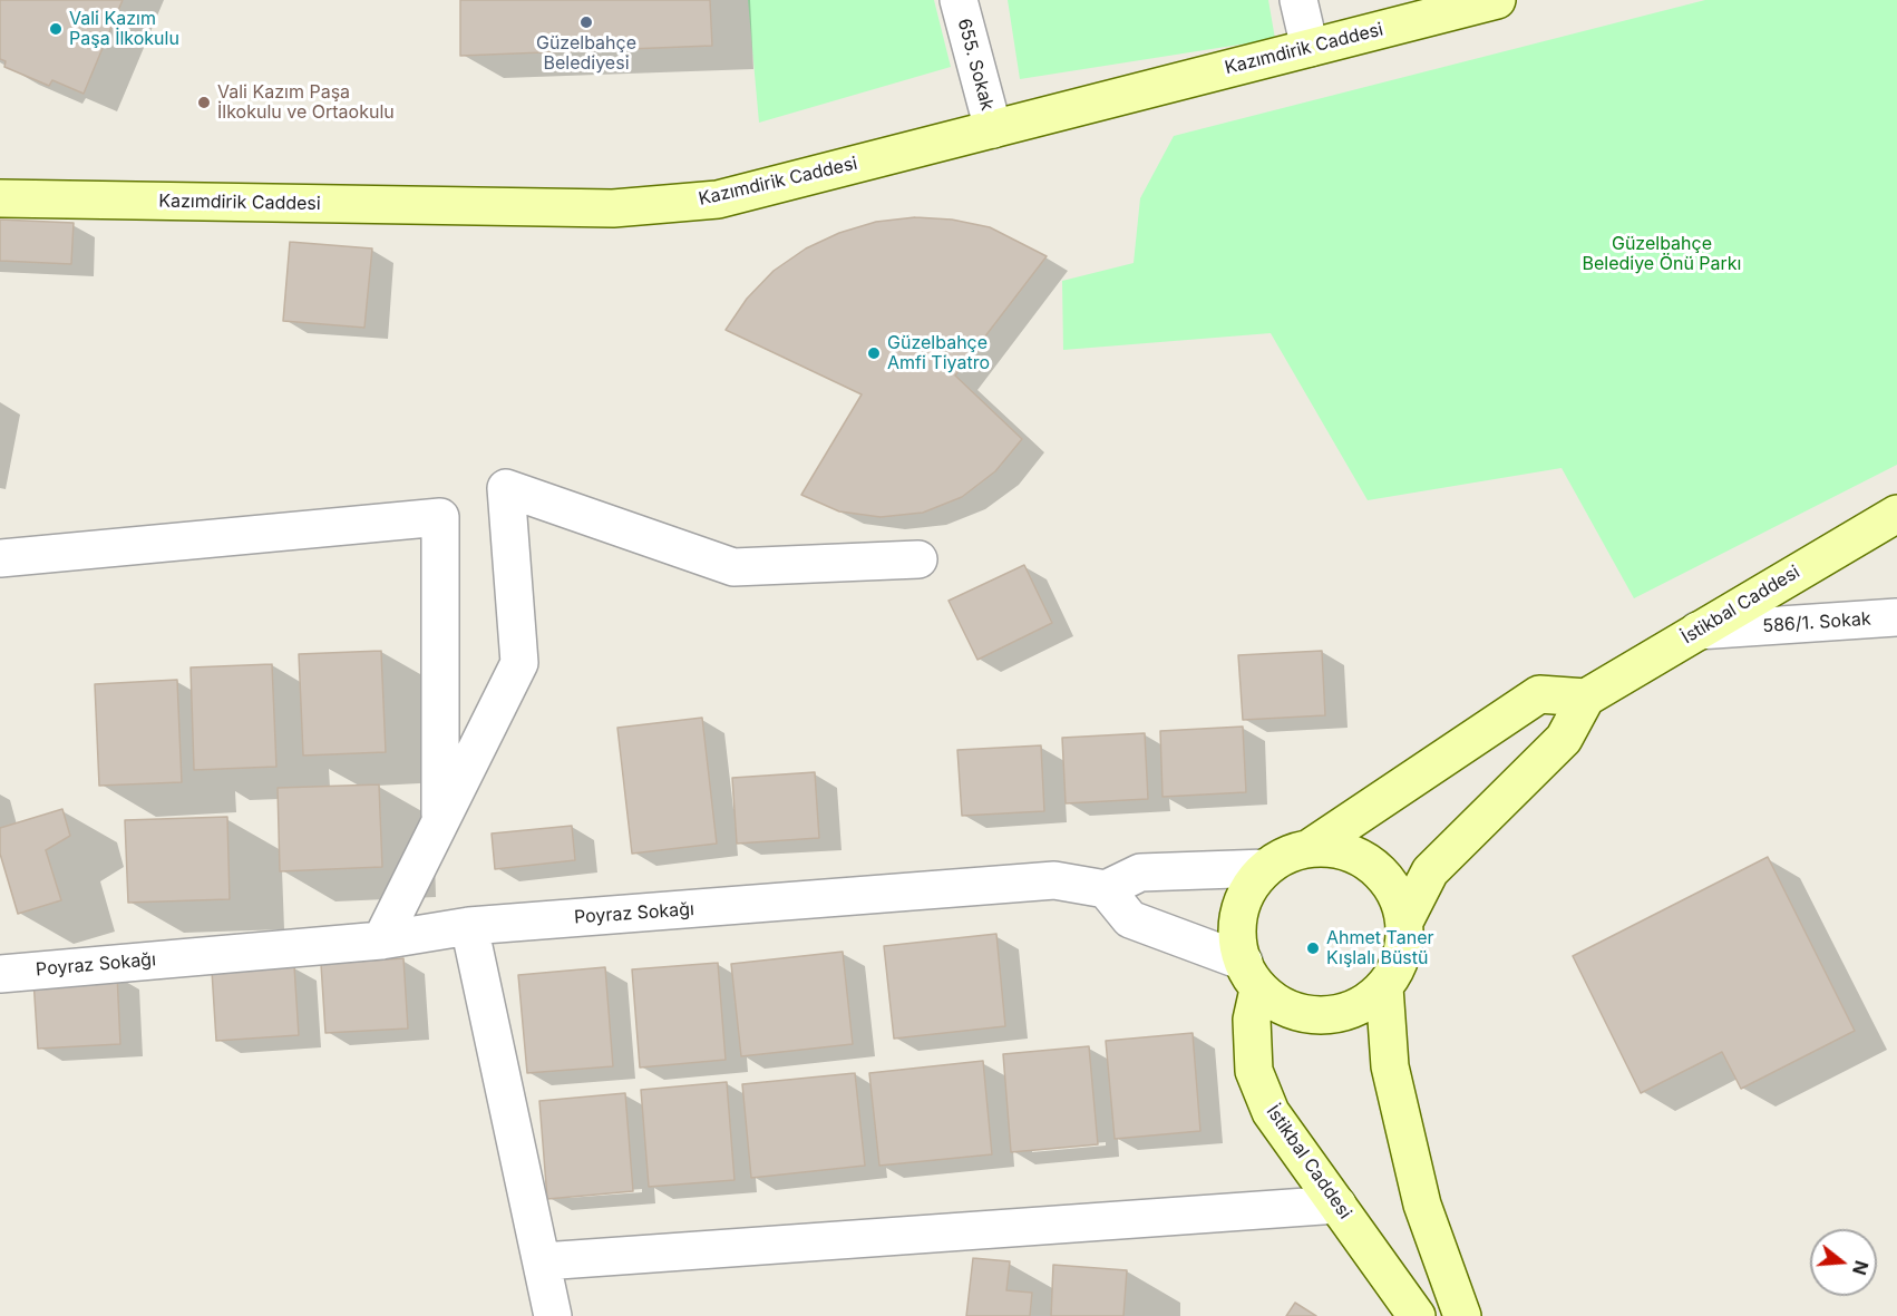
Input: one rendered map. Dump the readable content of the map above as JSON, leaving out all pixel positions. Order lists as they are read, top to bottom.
{
  "streets": {
    "main road": ["Kazımdirik Caddesi", "İstikbal Caddesi"],
    "street": ["655. Sokak", "586/1. Sokak", "Poyraz Sokağı"]
  },
  "crossings": [
    ["Kazımdirik Caddesi", "655. Sokak"],
    ["İstikbal Caddesi", "586/1. Sokak"]
  ],
  "parks": ["Güzelbahçe Belediye Önü Parkı"],
  "places": [
    "Güzelbahçe Belediyesi",
    "Vali Kazım Paşa İlkokulu",
    "Vali Kazım Paşa İlkokulu ve Ortaokulu",
    "Güzelbahçe Amfi Tiyatro",
    "Ahmet Taner Kışlalı Büstü"
  ],
  "north": "right"
}
